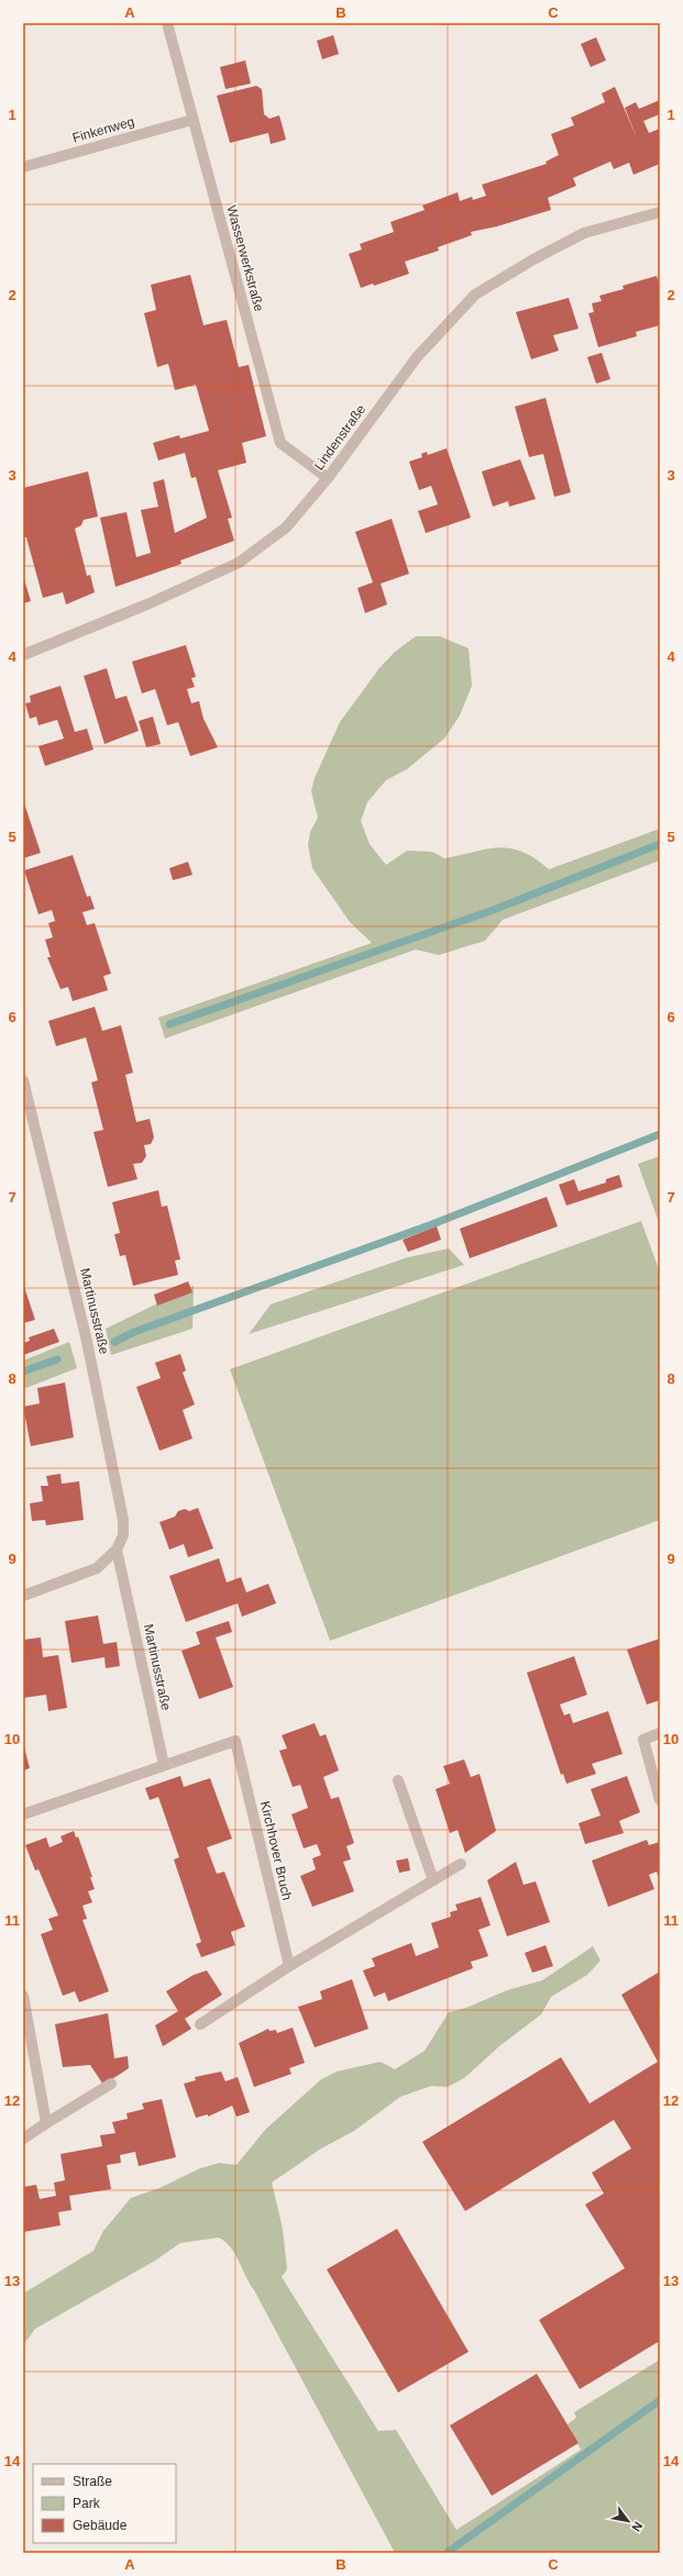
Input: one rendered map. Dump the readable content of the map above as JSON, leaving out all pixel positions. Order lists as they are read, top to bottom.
{
  "streets": {
    "street": [
      "Finkenweg",
      "Wasserwerkstraße",
      "Lindenstraße",
      "Martinusstraße",
      "Kirchhover Bruch"
    ]
  },
  "crossings": [
    ["Finkenweg", "Wasserwerkstraße"],
    ["Wasserwerkstraße", "Lindenstraße"],
    ["Martinusstraße", "Kirchhover Bruch"]
  ],
  "legend": ["Straße", "Park", "Gebäude"],
  "north": "bottom right",
  "grid": {
    "columns": ["A", "B", "C"],
    "rows": [
      "1",
      "2",
      "3",
      "4",
      "5",
      "6",
      "7",
      "8",
      "9",
      "10",
      "11",
      "12",
      "13",
      "14"
    ]
  }
}
